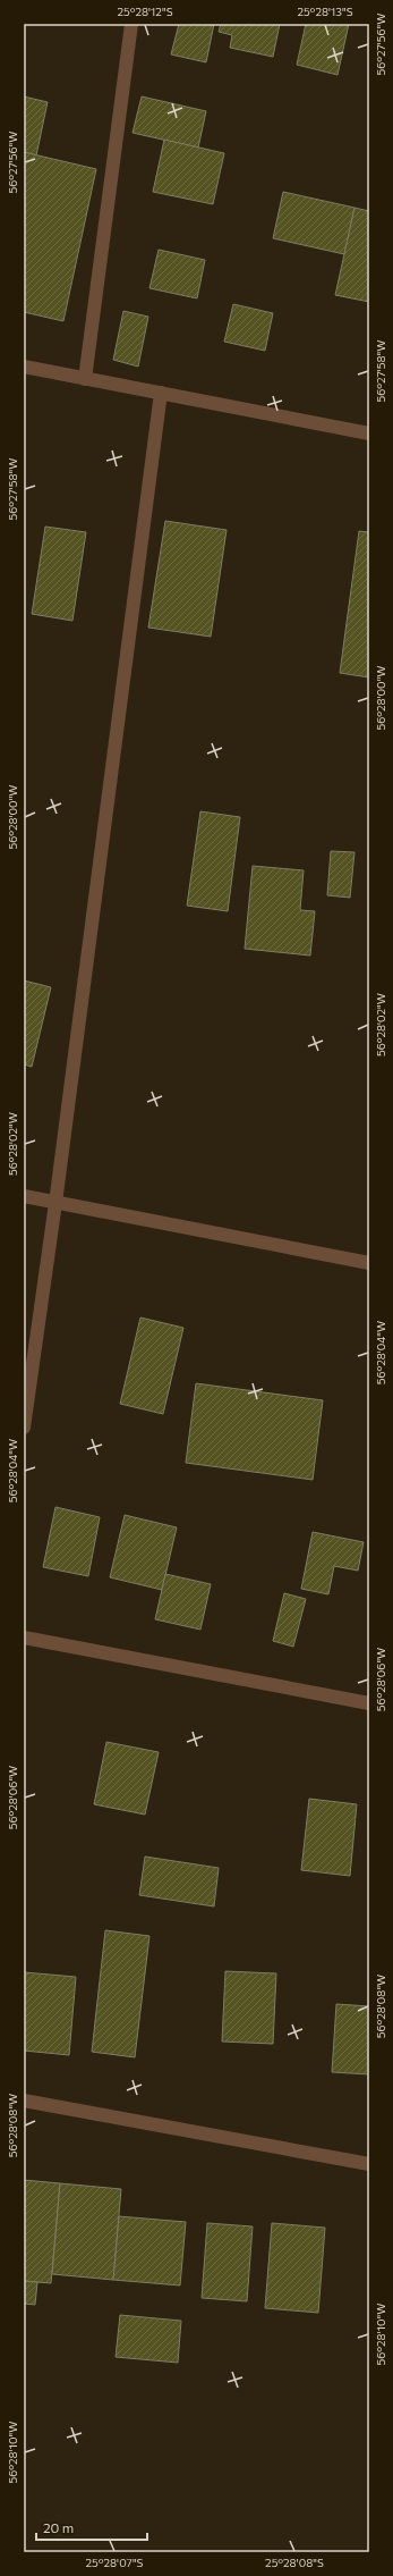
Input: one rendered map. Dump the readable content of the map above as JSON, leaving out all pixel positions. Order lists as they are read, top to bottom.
{
  "scale_bar": "20 m",
  "coordinates": [
    "25°28'12\"S",
    "25°28'13\"S",
    "56°27'56\"W",
    "56°27'58\"W",
    "56°28'00\"W",
    "56°28'02\"W",
    "56°28'04\"W",
    "56°28'06\"W",
    "56°28'08\"W",
    "56°28'10\"W",
    "25°28'07\"S",
    "25°28'08\"S"
  ]
}
